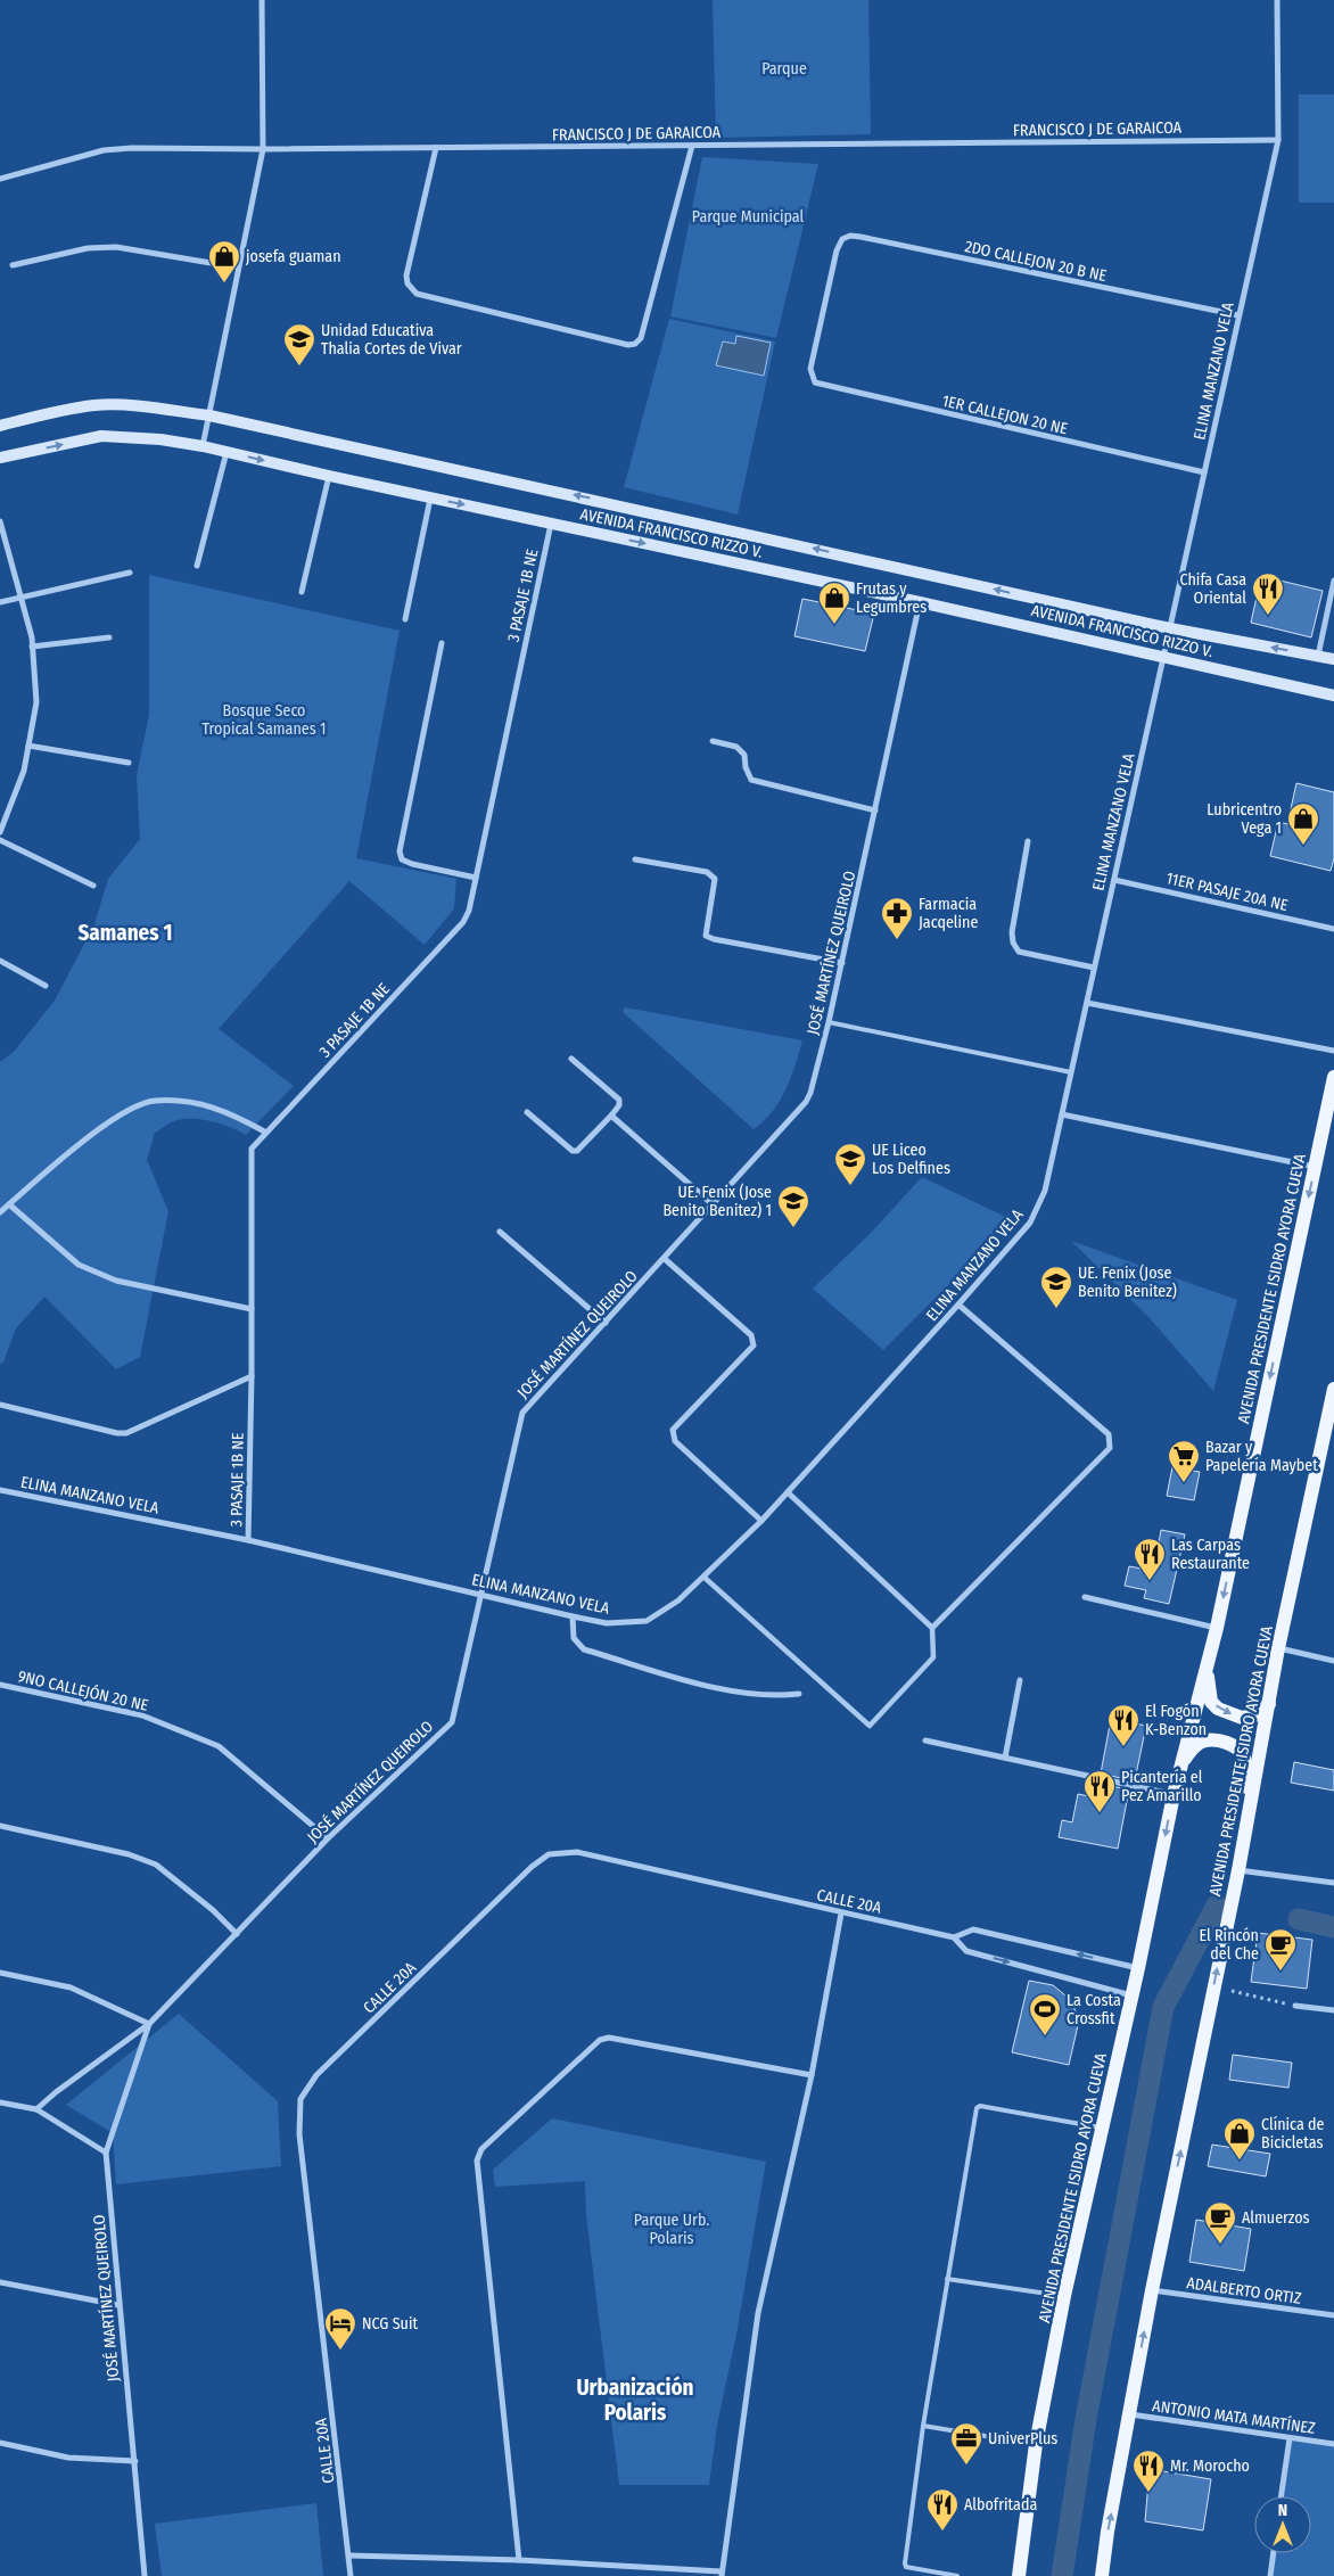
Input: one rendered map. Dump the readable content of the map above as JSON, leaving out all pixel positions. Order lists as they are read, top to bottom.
{
  "streets": {
    "main road": ["AVENIDA FRANCISCO RIZZO V.", "AVENIDA PRESIDENTE ISIDRO AYORA CUEVA"],
    "street": [
      "FRANCISCO J DE GARAICOA",
      "2DO CALLEJON 20 B NE",
      "ELINA MANZANO VELA",
      "1ER CALLEJON 20 NE",
      "3 PASAJE 1B NE",
      "11ER PASAJE 20A NE",
      "JOSÉ MARTÍNEZ QUEIROLO",
      "9NO CALLEJÓN 20 NE",
      "CALLE 20A",
      "ADALBERTO ORTIZ",
      "ANTONIO MATA MARTÍNEZ"
    ]
  },
  "crossings": [
    ["FRANCISCO J DE GARAICOA", "ELINA MANZANO VELA"],
    ["2DO CALLEJON 20 B NE", "ELINA MANZANO VELA"],
    ["2DO CALLEJON 20 B NE", "1ER CALLEJON 20 NE"],
    ["ELINA MANZANO VELA", "1ER CALLEJON 20 NE"],
    ["ELINA MANZANO VELA", "AVENIDA FRANCISCO RIZZO V."],
    ["ELINA MANZANO VELA", "3 PASAJE 1B NE"],
    ["ELINA MANZANO VELA", "11ER PASAJE 20A NE"],
    ["ELINA MANZANO VELA", "JOSÉ MARTÍNEZ QUEIROLO"],
    ["AVENIDA FRANCISCO RIZZO V.", "3 PASAJE 1B NE"],
    ["AVENIDA FRANCISCO RIZZO V.", "JOSÉ MARTÍNEZ QUEIROLO"],
    ["JOSÉ MARTÍNEZ QUEIROLO", "9NO CALLEJÓN 20 NE"],
    ["AVENIDA PRESIDENTE ISIDRO AYORA CUEVA", "CALLE 20A"],
    ["AVENIDA PRESIDENTE ISIDRO AYORA CUEVA", "ADALBERTO ORTIZ"],
    ["AVENIDA PRESIDENTE ISIDRO AYORA CUEVA", "ANTONIO MATA MARTÍNEZ"]
  ],
  "districts": ["Samanes 1", "Urbanización Polaris"],
  "parks": [
    "Parque",
    "Parque Municipal",
    "Bosque Seco Tropical Samanes 1",
    "Parque Urb. Polaris"
  ],
  "places": {
    "shop": [
      "josefa guaman",
      "Frutas y Legumbres",
      "Lubricentro Vega 1",
      "Clínica de Bicicletas"
    ],
    "school or university": [
      "Unidad Educativa Thalia Cortes de Vivar",
      "UE Liceo Los Delfines",
      "UE. Fenix (Jose Benito Benitez) 1",
      "UE. Fenix (Jose Benito Benitez)"
    ],
    "restaurant": [
      "Chifa Casa Oriental",
      "Las Carpas Restaurante",
      "El Fogón K-Benzon",
      "Picantería el Pez Amarillo",
      "Mr. Morocho",
      "Albofritada"
    ],
    "pharmacy": ["Farmacia Jacqeline"],
    "supermarket": ["Bazar y Papelería Maybet"],
    "cafe": ["El Rincón del Che", "Almuerzos"],
    "sports": ["La Costa Crossfit"],
    "hotel": ["NCG Suit"],
    "office": ["UniverPlus"]
  },
  "north": "top"
}
